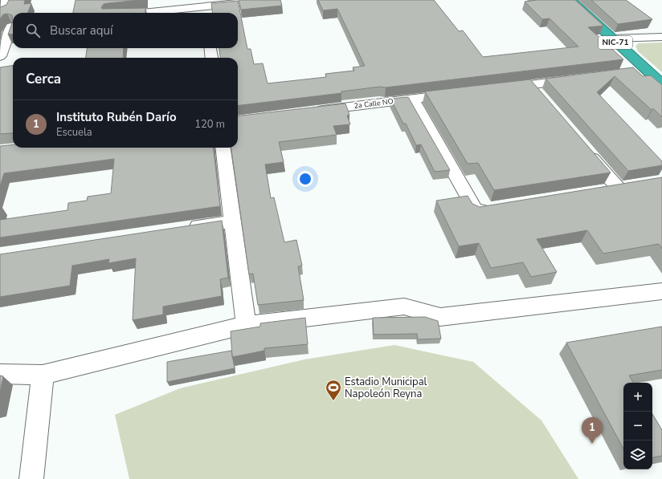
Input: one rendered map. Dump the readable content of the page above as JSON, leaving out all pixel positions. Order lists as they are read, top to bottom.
{
  "streets": {
    "highway": ["NIC-71"],
    "street": ["2a Calle NO"]
  },
  "places": {
    "sports": ["Estadio Municipal Napoleón Reyna"]
  },
  "page": {
    "search": "Buscar aquí",
    "heading": "Cerca",
    "list": [
      {
        "mark": "1",
        "name": "Instituto Rubén Darío",
        "note": "Escuela",
        "value": "120 m"
      }
    ],
    "map_buttons": ["+", "−"],
    "pins": "1"
  }
}
